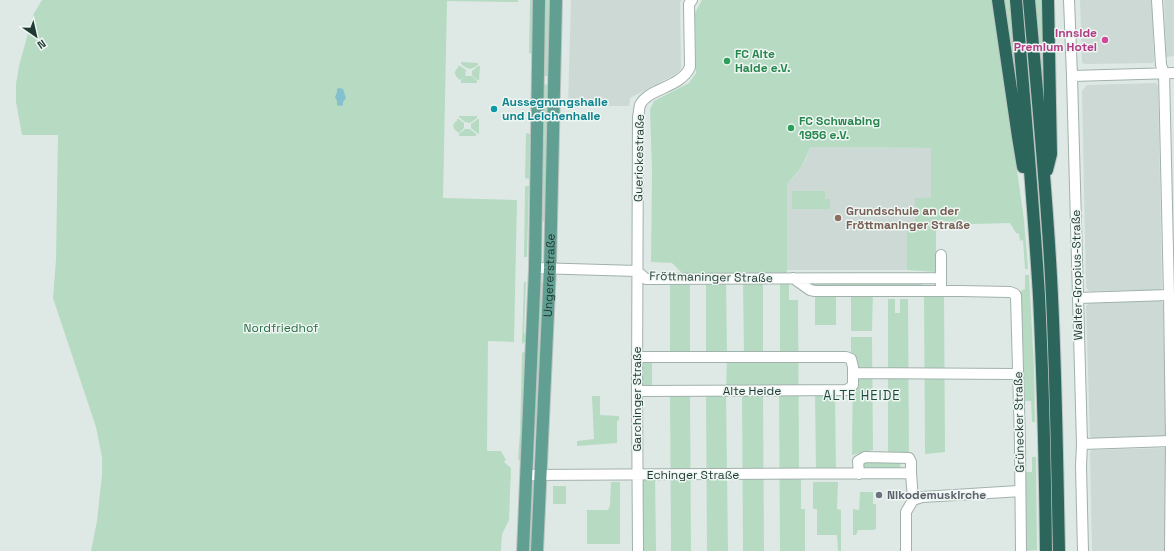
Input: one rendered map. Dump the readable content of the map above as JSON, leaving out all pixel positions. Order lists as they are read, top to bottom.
{
  "streets": {
    "main road": ["Ungererstraße"],
    "street": [
      "Guerickestraße",
      "Walter-Gropius-Straße",
      "Fröttmaninger Straße",
      "Alte Heide",
      "Garchinger Straße",
      "Grünecker Straße",
      "Echinger Straße"
    ]
  },
  "crossings": [
    ["Guerickestraße", "Fröttmaninger Straße"],
    ["Guerickestraße", "Garchinger Straße"],
    ["Ungererstraße", "Fröttmaninger Straße"],
    ["Ungererstraße", "Echinger Straße"],
    ["Fröttmaninger Straße", "Garchinger Straße"],
    ["Alte Heide", "Garchinger Straße"],
    ["Garchinger Straße", "Echinger Straße"]
  ],
  "districts": ["ALTE HEIDE"],
  "parks": ["Nordfriedhof"],
  "places": [
    "Innside Premium Hotel",
    "FC Alte Haide e.V.",
    "Aussegnungshalle und Leichenhalle",
    "FC Schwabing 1956 e.V.",
    "Grundschule an der Fröttmaninger Straße",
    "Nikodemuskirche"
  ],
  "north": "bottom right"
}
